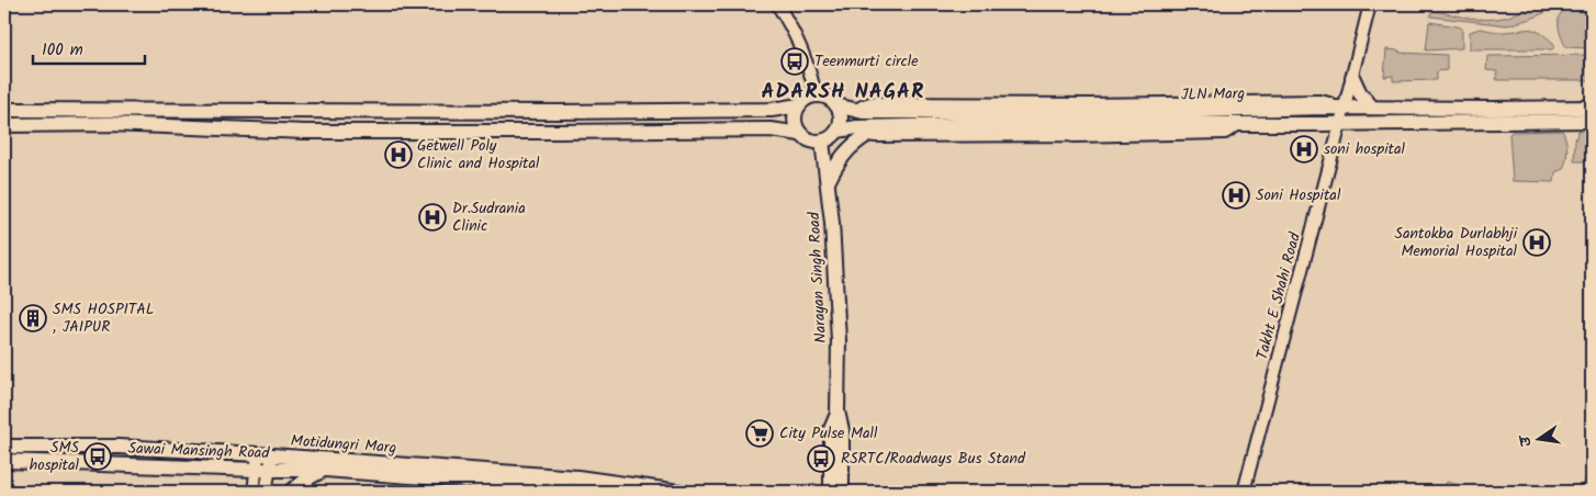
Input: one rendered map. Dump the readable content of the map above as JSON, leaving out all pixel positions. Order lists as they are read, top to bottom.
{
  "streets": {
    "main road": [
      "JLN Marg",
      "Narayan Singh Road",
      "Motidungri Marg",
      "Sawai Mansingh Road"
    ],
    "street": ["Takht E Shahi Road"]
  },
  "crossings": [
    ["JLN Marg", "Narayan Singh Road"],
    ["JLN Marg", "Takht E Shahi Road"]
  ],
  "districts": ["ADARSH NAGAR"],
  "places": {
    "bus stop": ["Teenmurti circle", "SMS hospital", "RSRTC/Roadways Bus Stand"],
    "hospital": [
      "soni hospital",
      "Getwell Poly Clinic and Hospital",
      "Soni Hospital",
      "Dr.Sudrania Clinic",
      "Santokba Durlabhji Memorial Hospital"
    ],
    "building": ["SMS HOSPITAL , JAIPUR"],
    "supermarket": ["City Pulse Mall"]
  },
  "scale_bar": "100 m",
  "north": "left"
}
